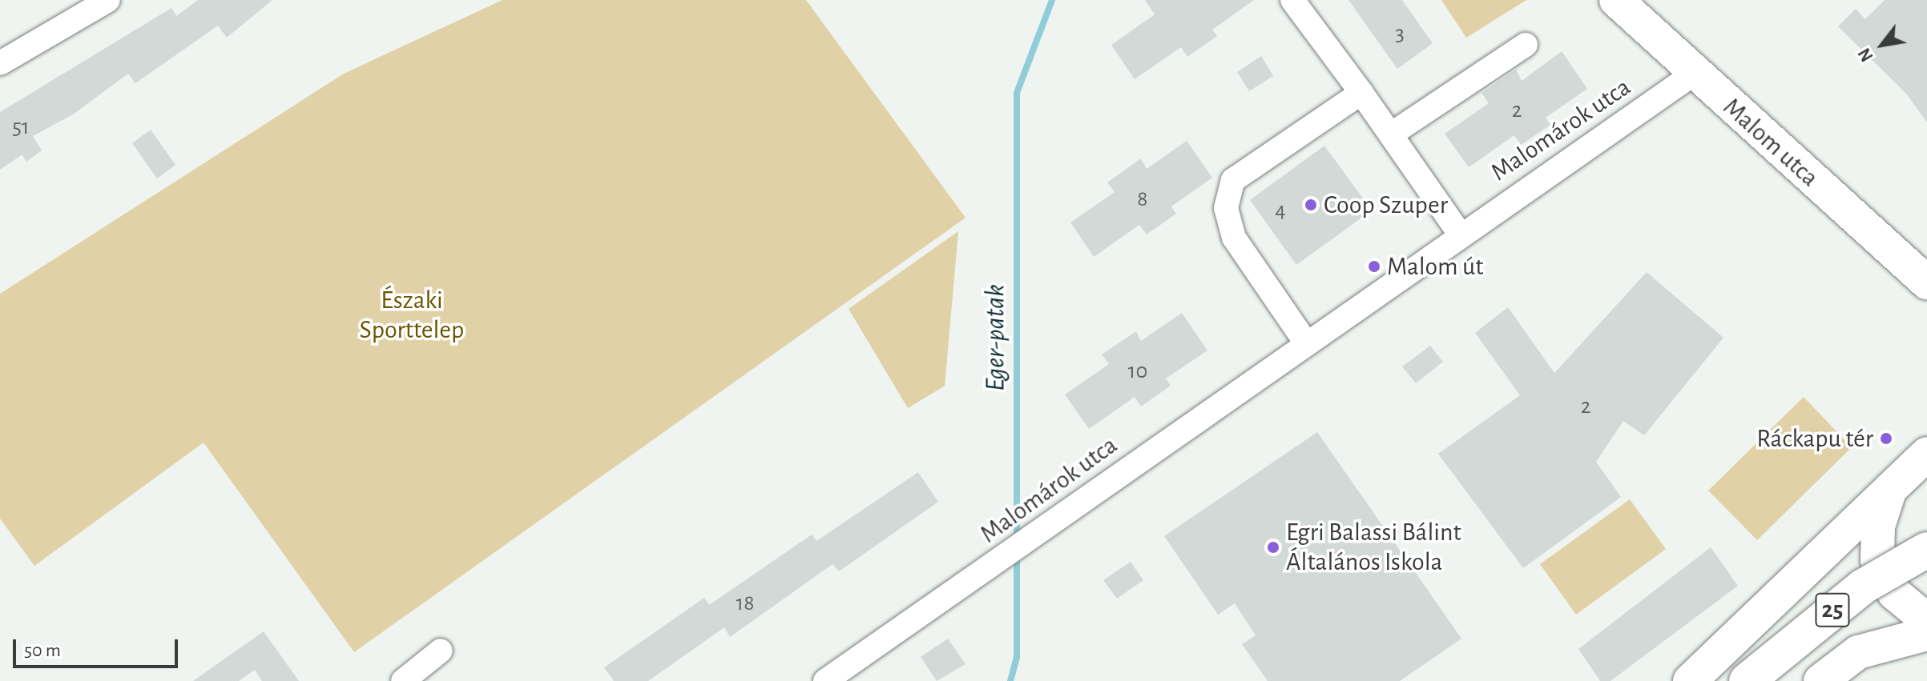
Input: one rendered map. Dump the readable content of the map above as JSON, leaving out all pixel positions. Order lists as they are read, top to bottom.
{
  "streets": {
    "main road": ["Malom utca", "25"],
    "street": ["Malomárok utca"]
  },
  "crossings": [
    ["Malomárok utca", "Malom utca"]
  ],
  "water": ["Eger-patak"],
  "parks": ["Északi Sporttelep"],
  "places": [
    "Coop Szuper",
    "Malom út",
    "Ráckapu tér",
    "Egri Balassi Bálint Általános Iskola"
  ],
  "house_numbers": [
    "3",
    "2",
    "51",
    "8",
    "4",
    "10",
    "2",
    "18"
  ],
  "scale_bar": "50 m",
  "north": "bottom left"
}
